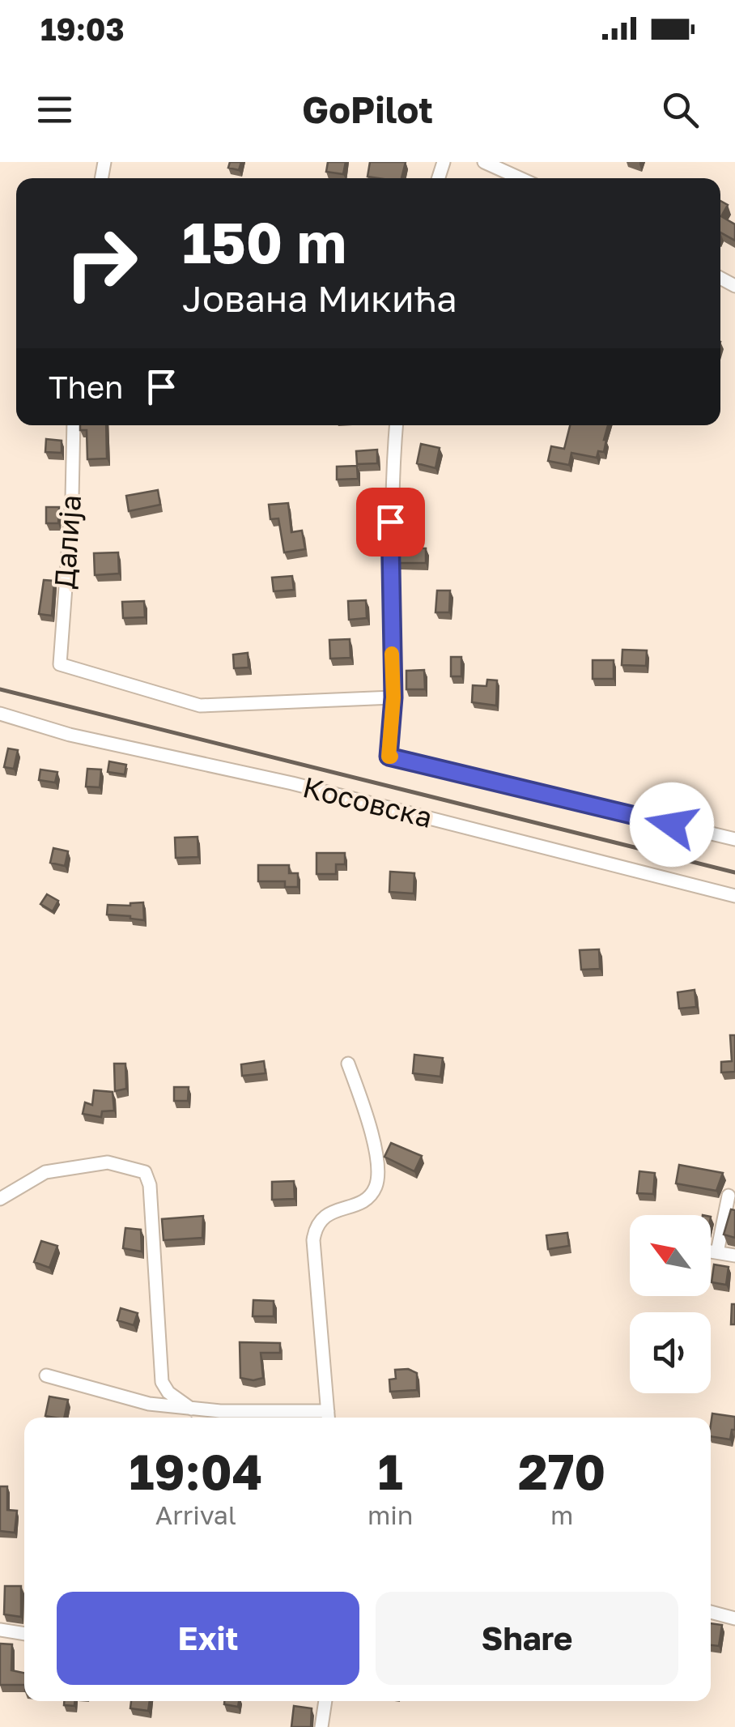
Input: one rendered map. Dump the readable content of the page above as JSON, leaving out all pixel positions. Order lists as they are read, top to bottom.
{
  "streets": {
    "street": ["Далија", "Косовска"]
  },
  "north": "top left",
  "page": {
    "status": "19:03",
    "header": "GoPilot",
    "turn": ["150 m", "Јована Микића"],
    "then": "Then",
    "eta": [
      "19:04",
      "Arrival",
      "1",
      "min",
      "270",
      "m"
    ],
    "buttons": ["Exit", "Share"]
  }
}
